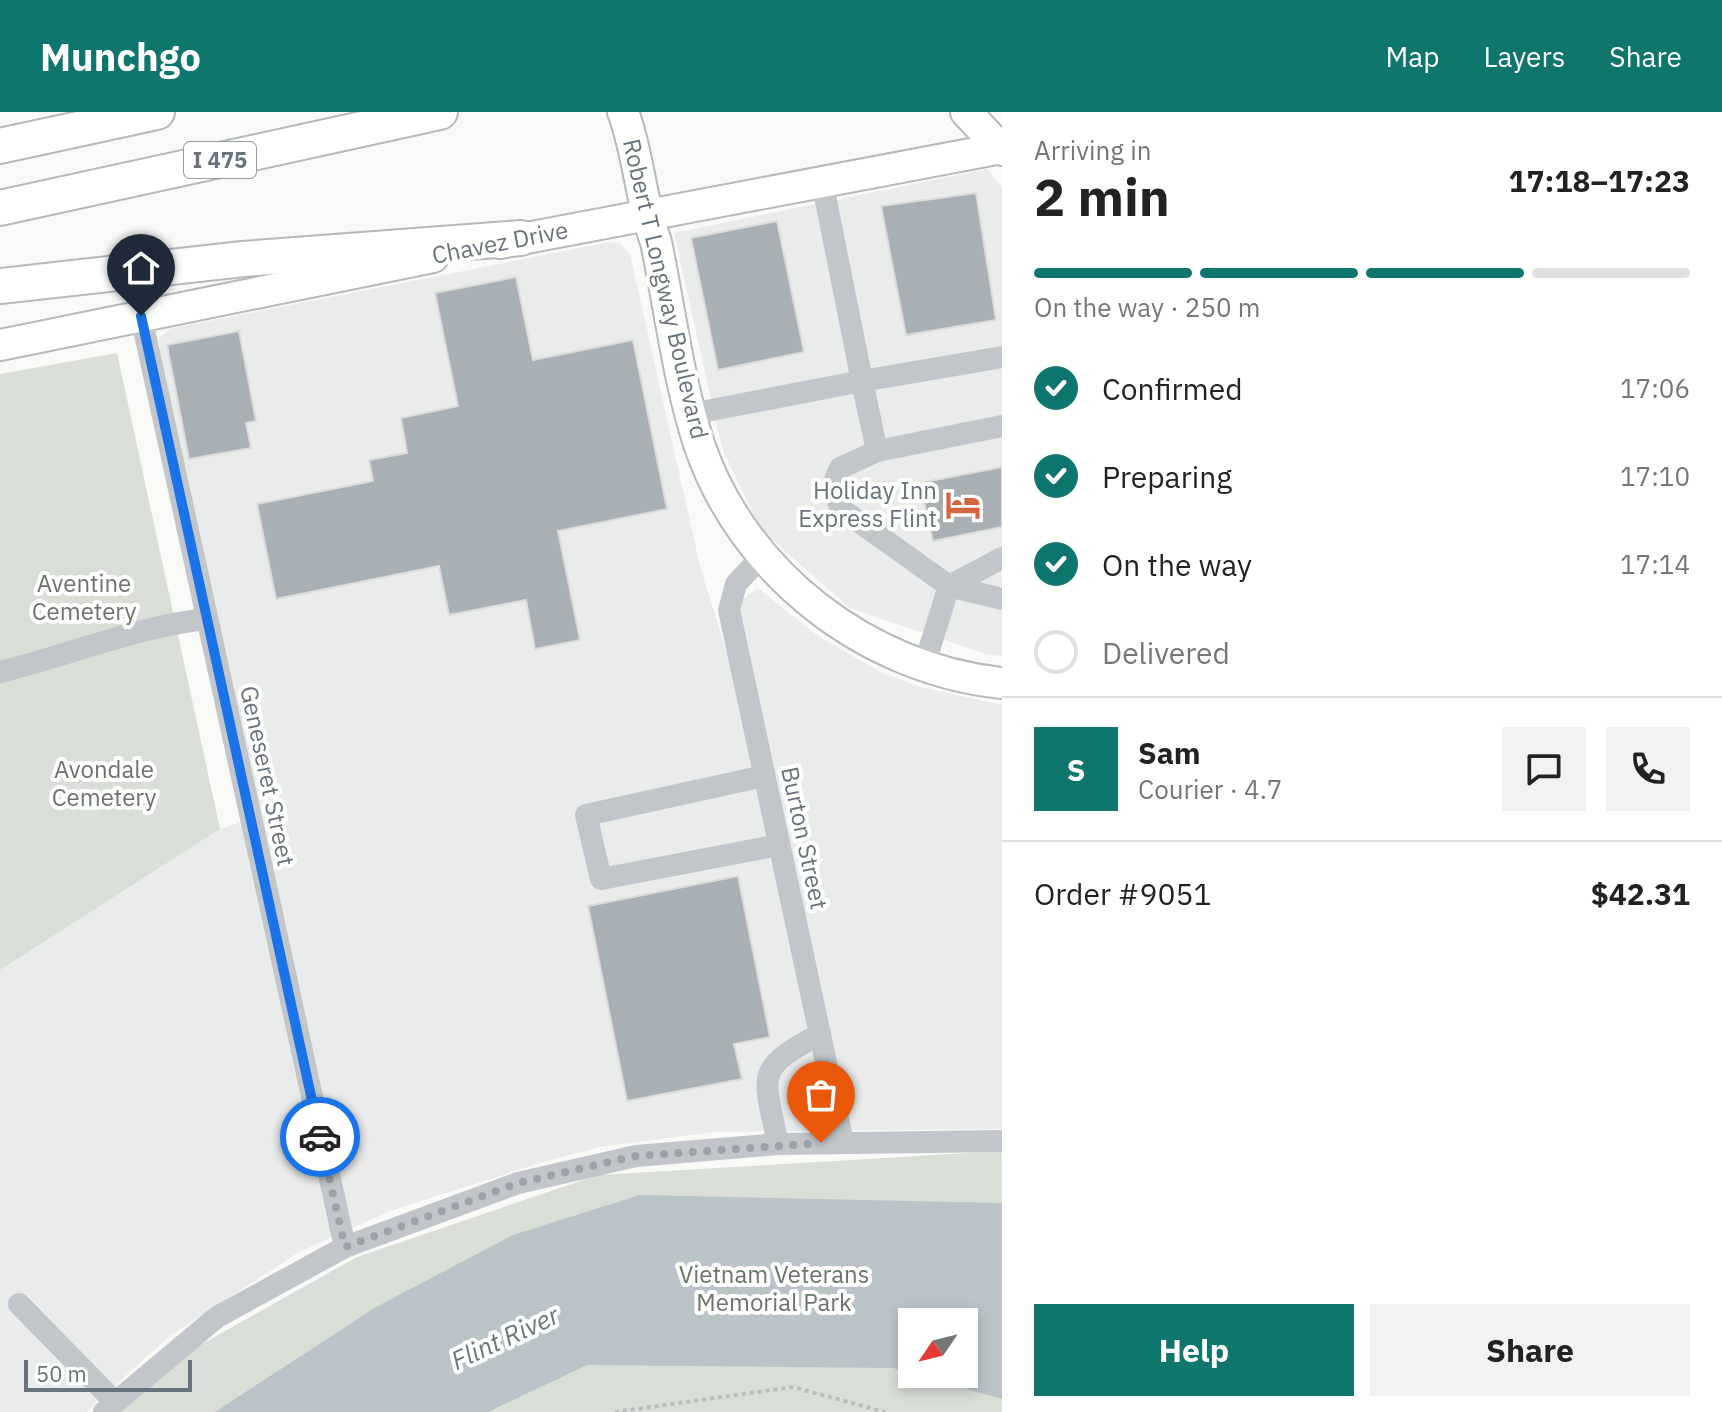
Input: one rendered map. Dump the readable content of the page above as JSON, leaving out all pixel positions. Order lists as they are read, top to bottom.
{
  "streets": {
    "highway": ["I 475"],
    "main road": ["Chavez Drive", "Robert T Longway Boulevard"],
    "street": ["Geneseret Street", "Burton Street"]
  },
  "crossings": [
    ["Chavez Drive", "Robert T Longway Boulevard"],
    ["Chavez Drive", "Geneseret Street"],
    ["Robert T Longway Boulevard", "Burton Street"]
  ],
  "water": ["Flint River"],
  "parks": ["Aventine Cemetery", "Avondale Cemetery", "Vietnam Veterans Memorial Park"],
  "places": {
    "hotel": ["Holiday Inn Express Flint"]
  },
  "scale_bar": "50 m",
  "north": "bottom left",
  "page": {
    "header": "Munchgo",
    "nav": ["Map", "Layers", "Share"],
    "heading": ["2 min", "Arriving in", "17:18–17:23"],
    "panel": [
      "Sam",
      "Courier · 4.7",
      "Order #9051",
      "$42.31"
    ],
    "bar": "On the way · 250 m",
    "list": [
      ["Confirmed", "17:06"],
      ["Preparing", "17:10"],
      ["On the way", "17:14"],
      "Delivered"
    ],
    "round": "S",
    "buttons": ["Help", "Share"],
    "scale": "50 m"
  }
}
